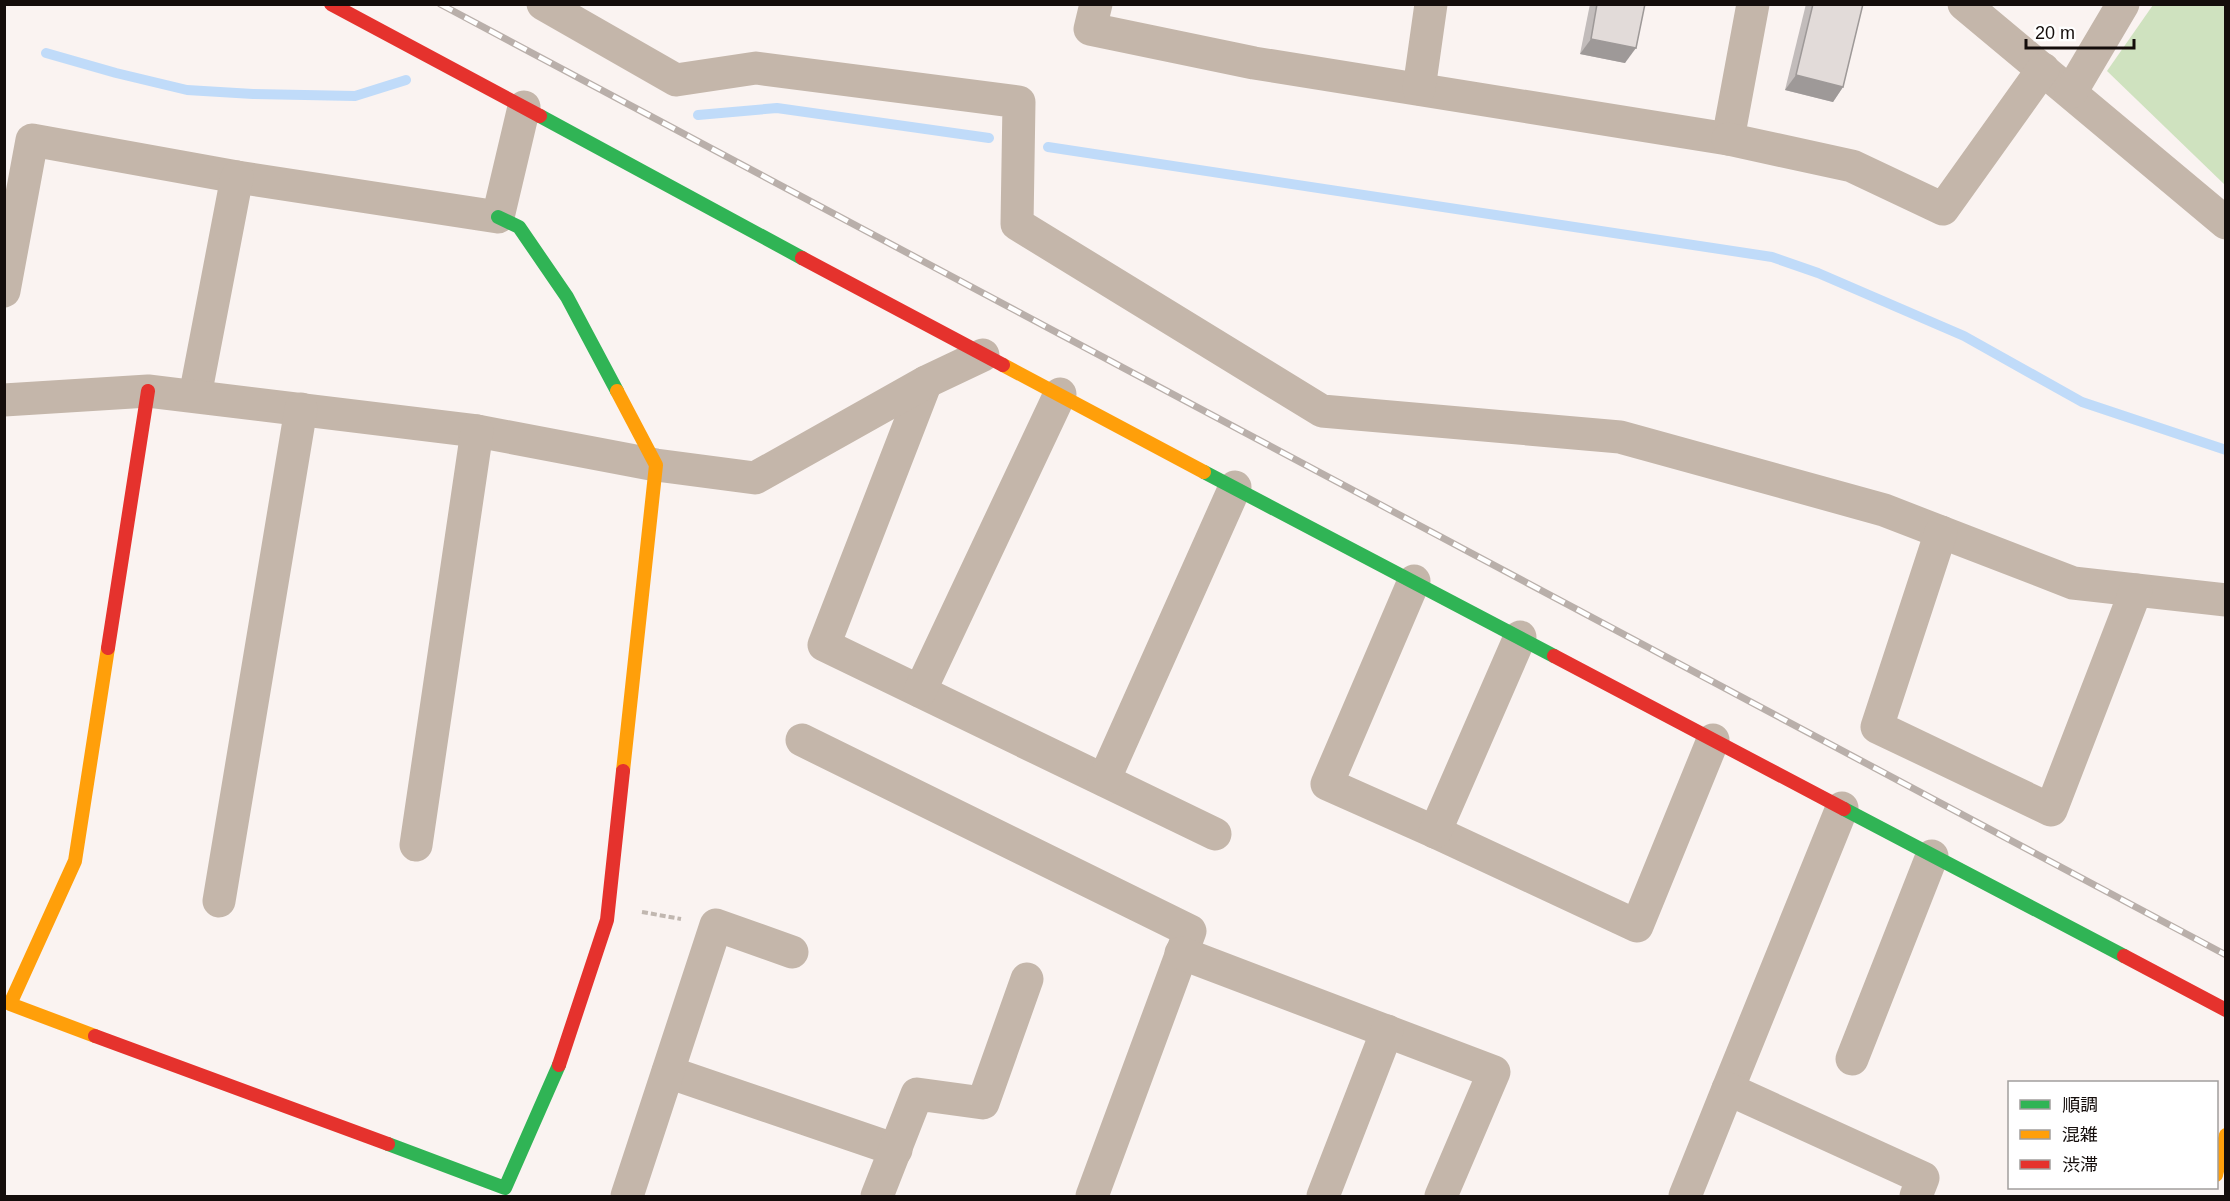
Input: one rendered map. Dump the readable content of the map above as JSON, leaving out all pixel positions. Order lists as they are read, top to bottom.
{
  "legend": ["順調", "混雑", "渋滞"],
  "scale_bar": "20 m"
}
